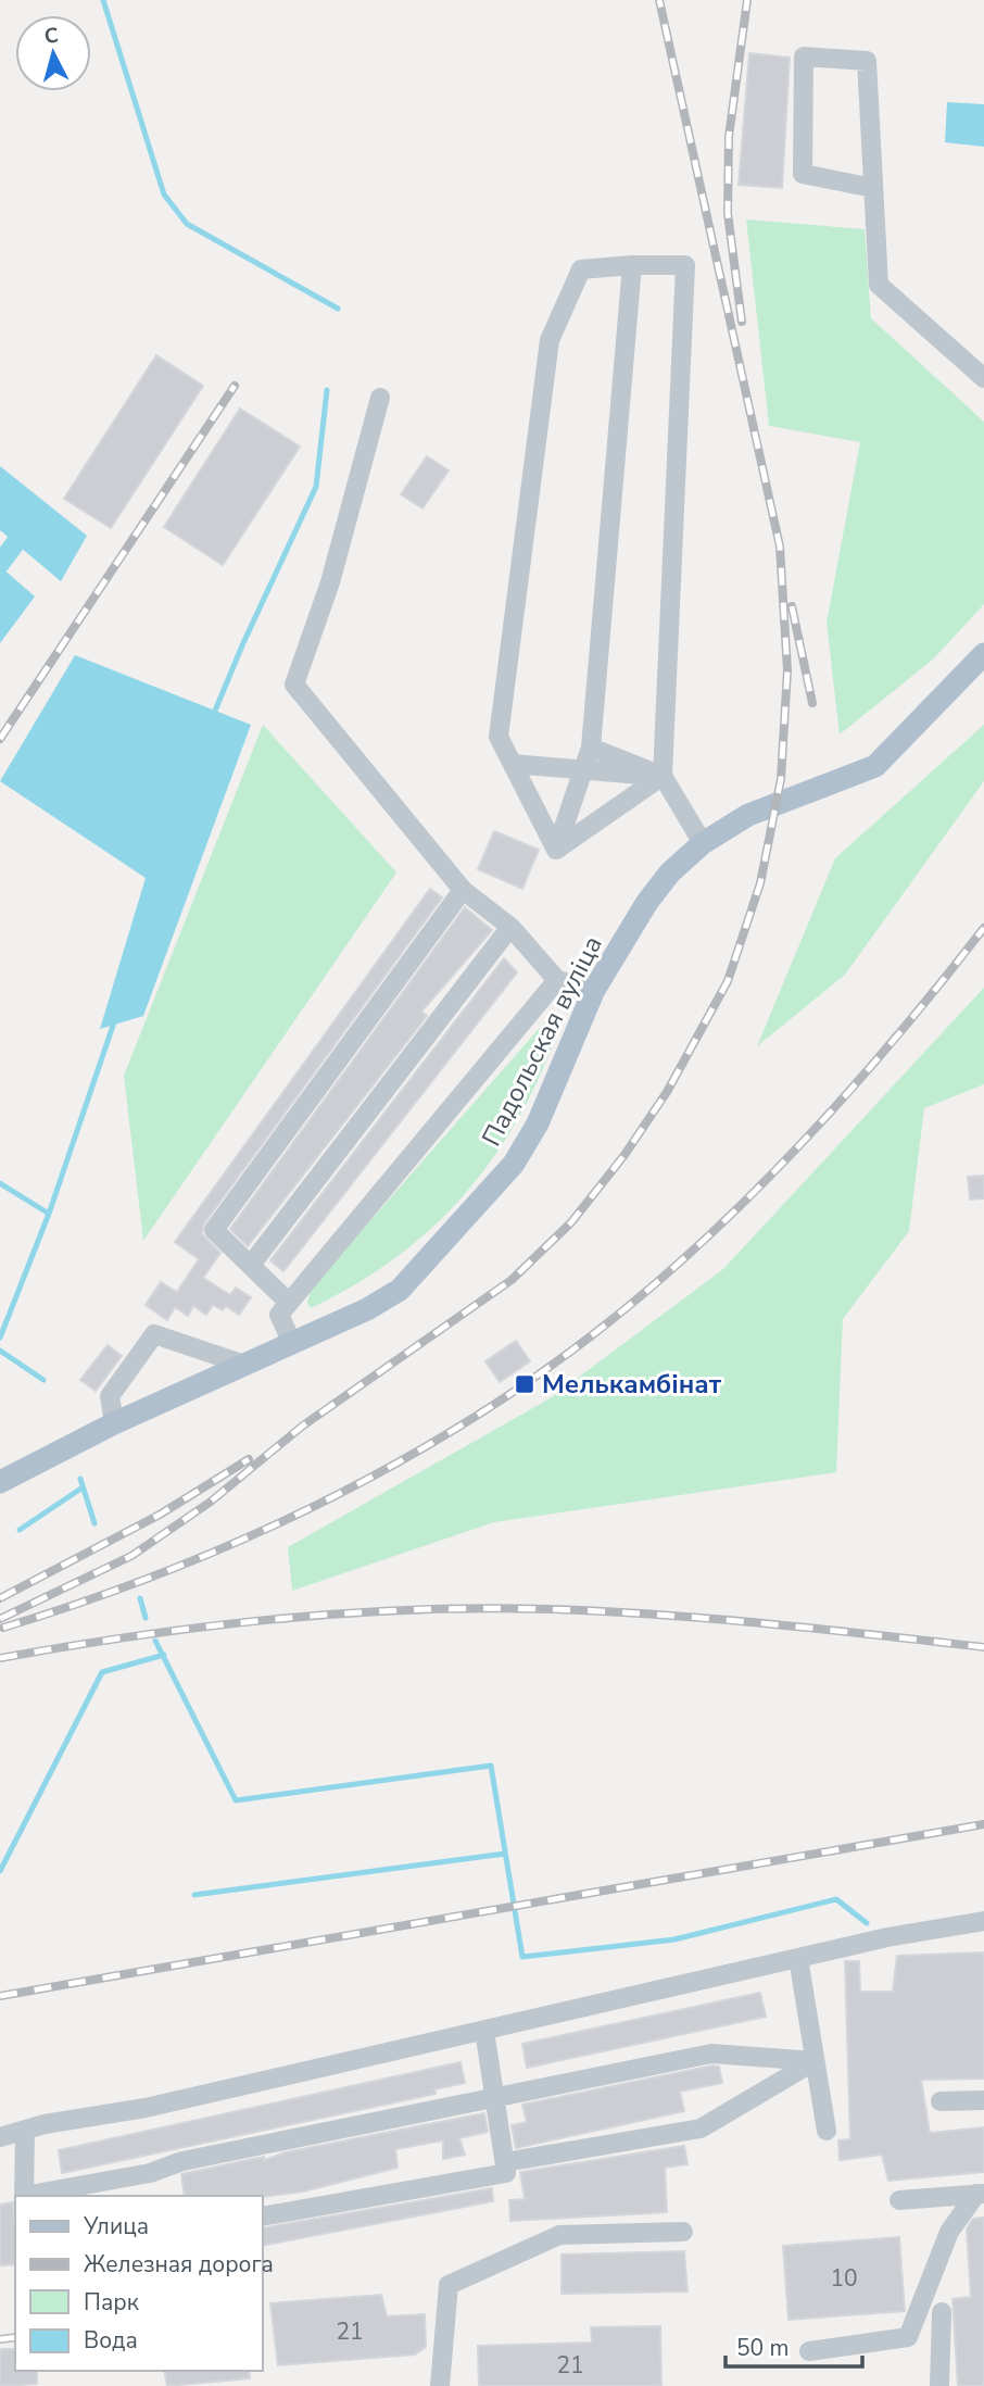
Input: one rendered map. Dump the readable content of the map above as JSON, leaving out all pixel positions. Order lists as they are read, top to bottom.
{
  "streets": {
    "main road": ["Падольская вуліца"]
  },
  "places": {
    "transit": ["Мелькамбінат"]
  },
  "house_numbers": ["10", "21", "21"],
  "legend": [
    "Улица",
    "Железная дорога",
    "Парк",
    "Вода"
  ],
  "scale_bar": "50 m",
  "north": "top"
}
